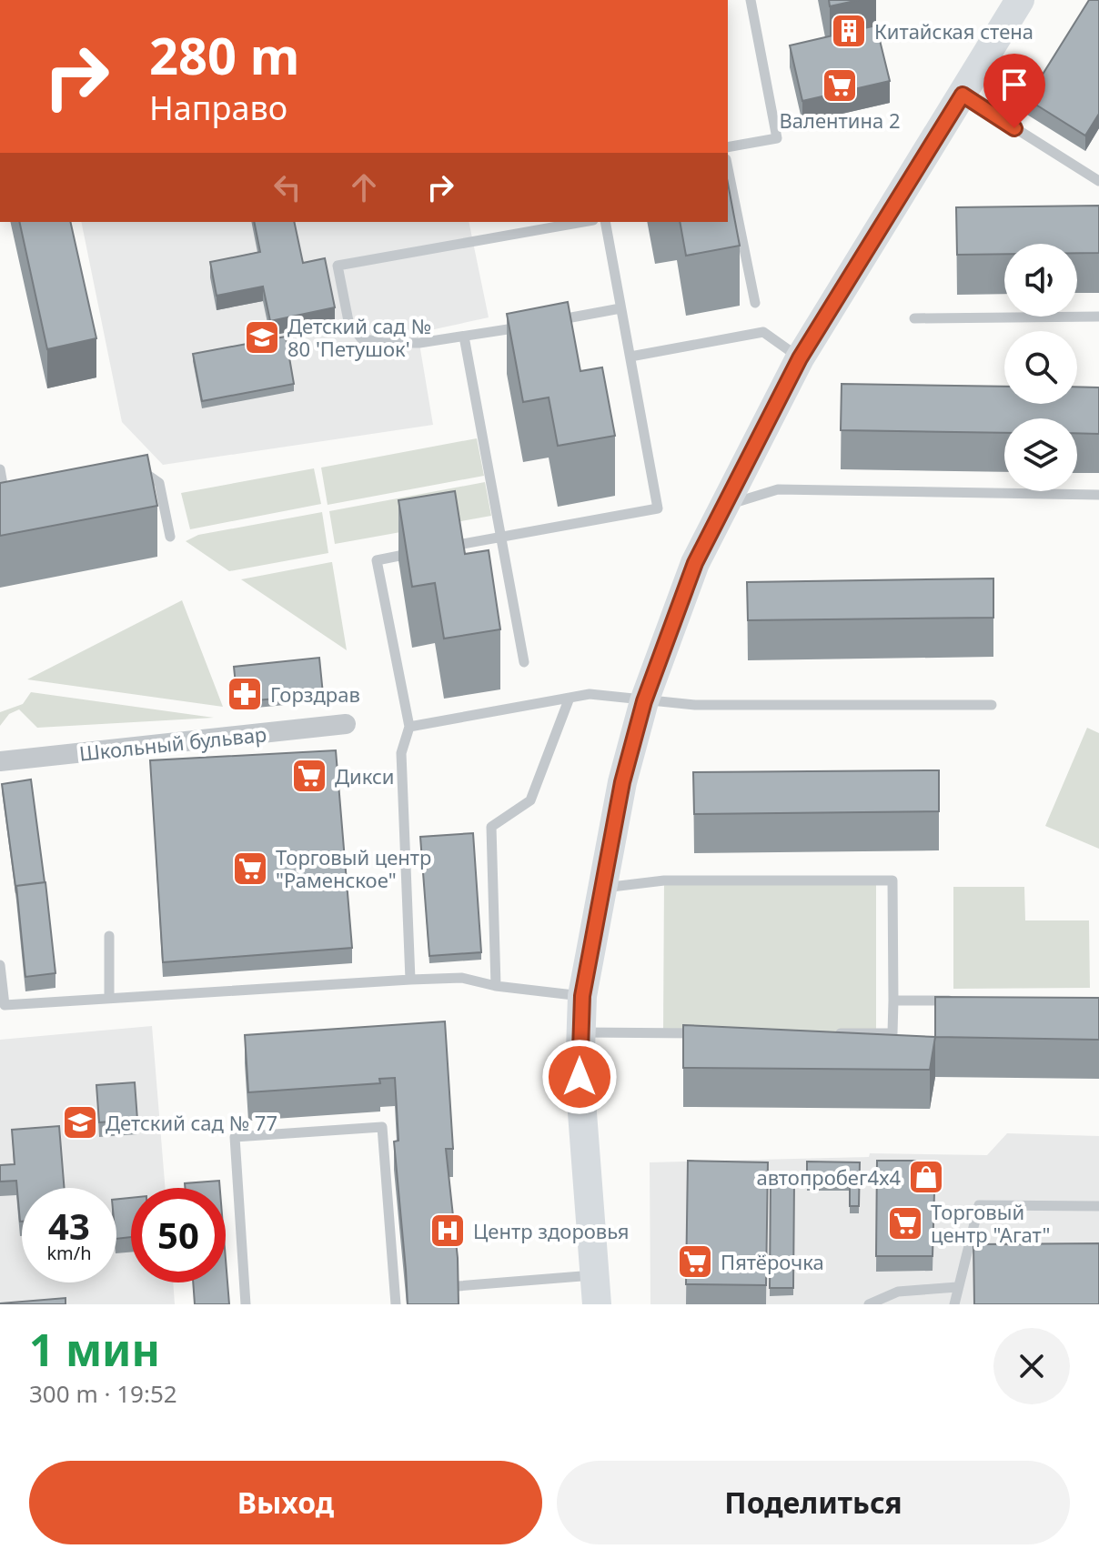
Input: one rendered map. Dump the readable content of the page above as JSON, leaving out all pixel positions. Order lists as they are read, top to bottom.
{
  "streets": {
    "street": ["Школьный бульвар"]
  },
  "places": {
    "building": ["Китайская стена"],
    "supermarket": [
      "Валентина 2",
      "Дикси",
      "Торговый центр \"Раменское\"",
      "Торговый центр \"Агат\"",
      "Пятёрочка"
    ],
    "school or university": ["Детский сад № 80 'Петушок'", "Детский сад № 77"],
    "pharmacy": ["Горздрав"],
    "shop": ["автопробег4х4"],
    "hospital": ["Центр здоровья"]
  },
  "page": {
    "turn": ["280 m", "Направо"],
    "speed": "43 km/h",
    "limit": "50",
    "heading": ["1 мин", "300 m · 19:52"],
    "buttons": ["Выход", "Поделиться"]
  }
}
